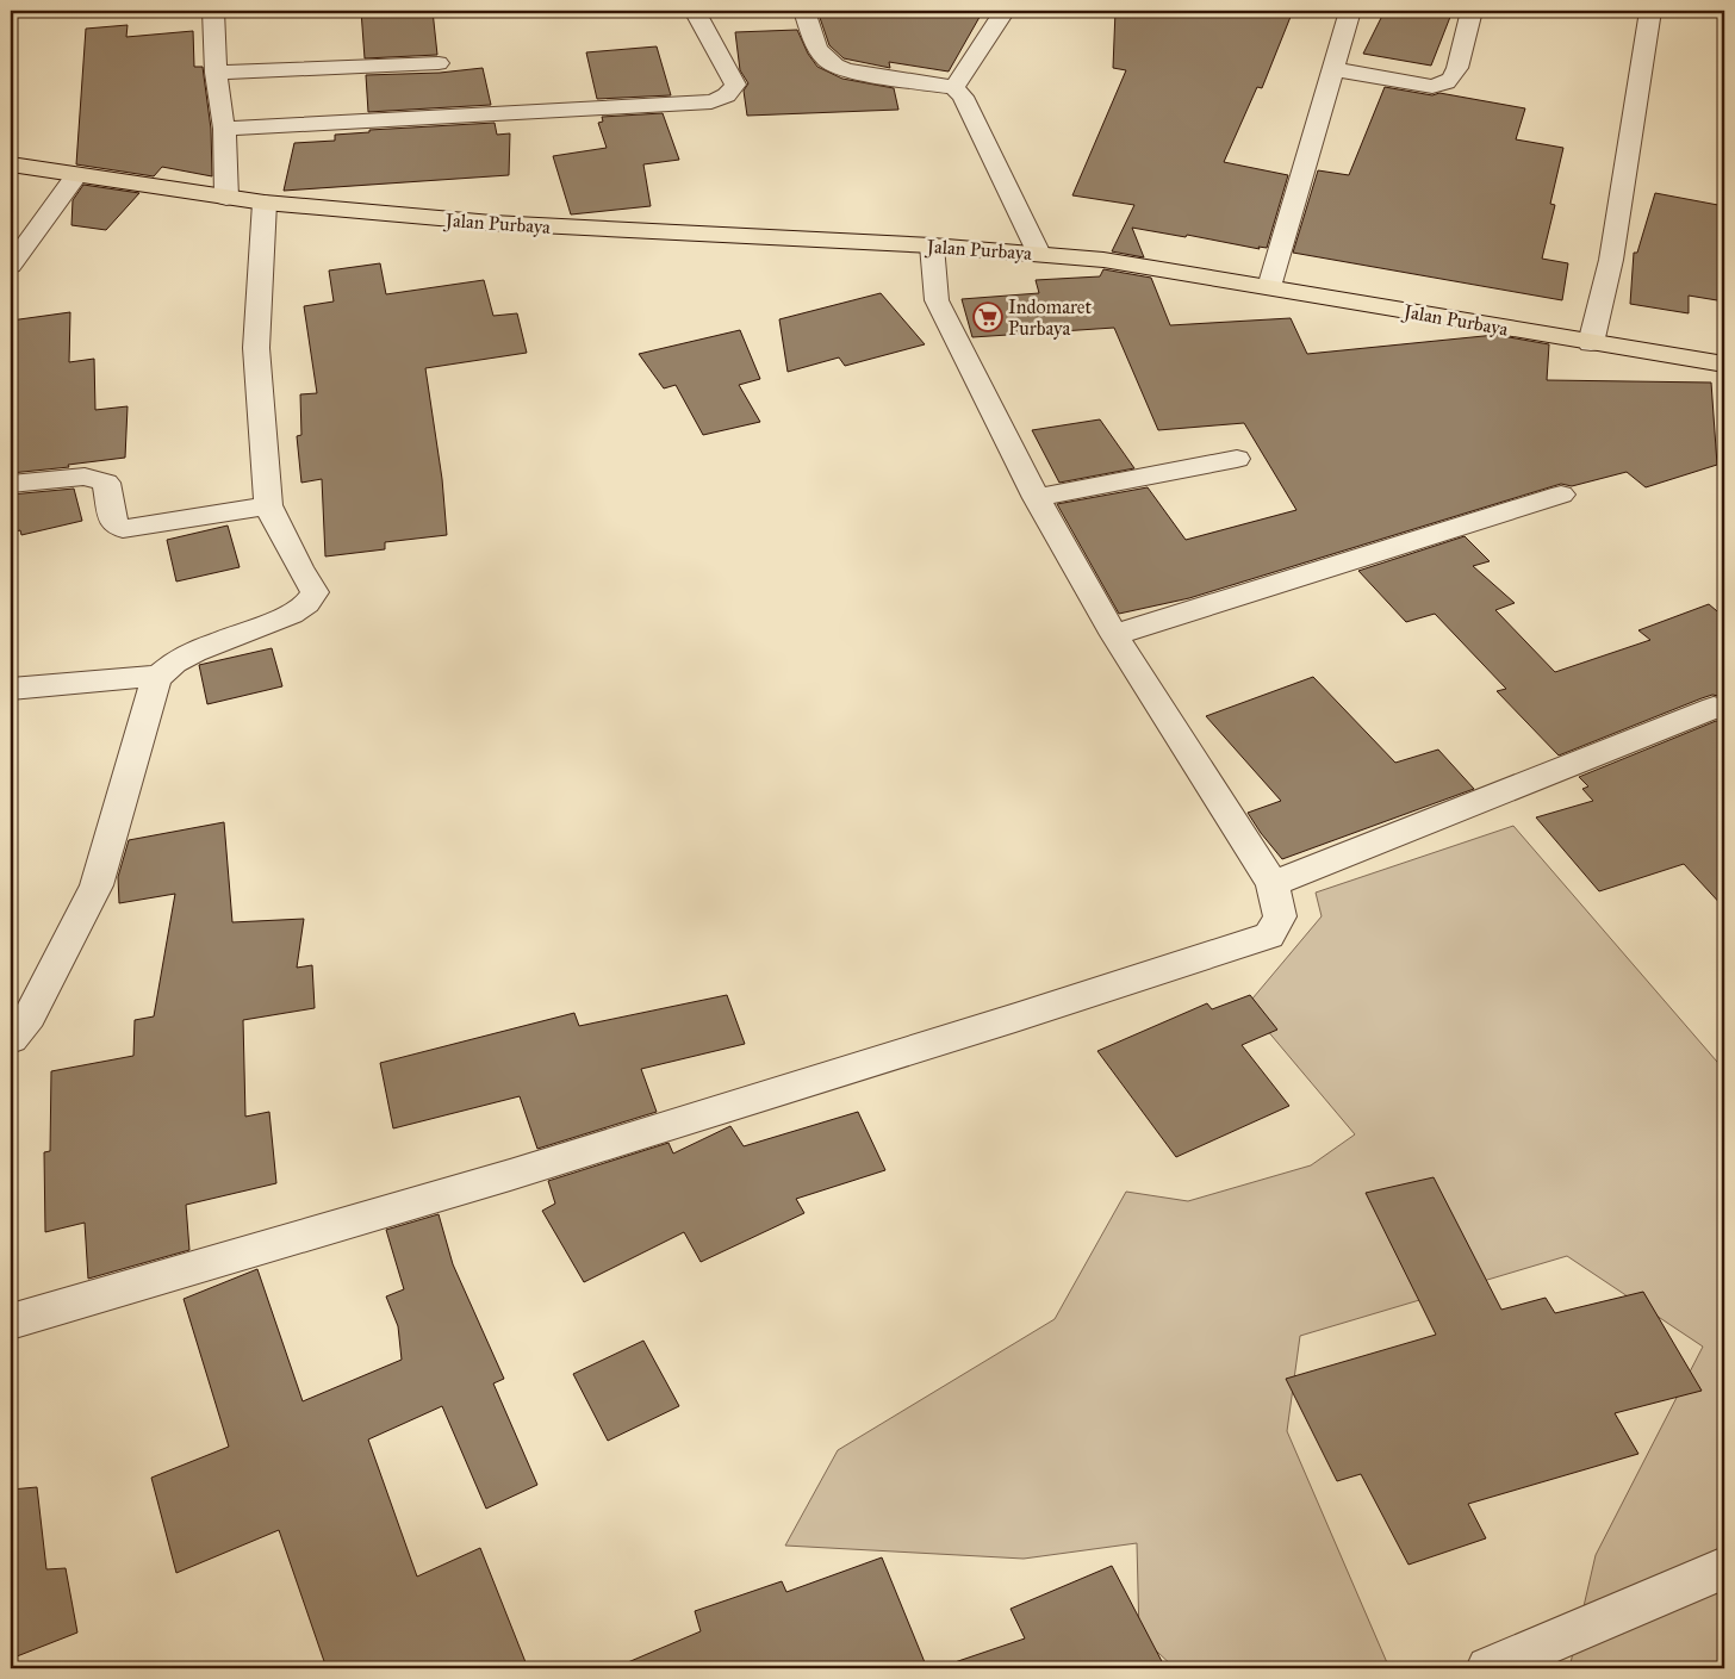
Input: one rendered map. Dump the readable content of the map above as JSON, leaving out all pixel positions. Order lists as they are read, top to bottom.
{
  "streets": {
    "main road": ["Jalan Purbaya"]
  },
  "places": {
    "supermarket": ["Indomaret Purbaya"]
  }
}
